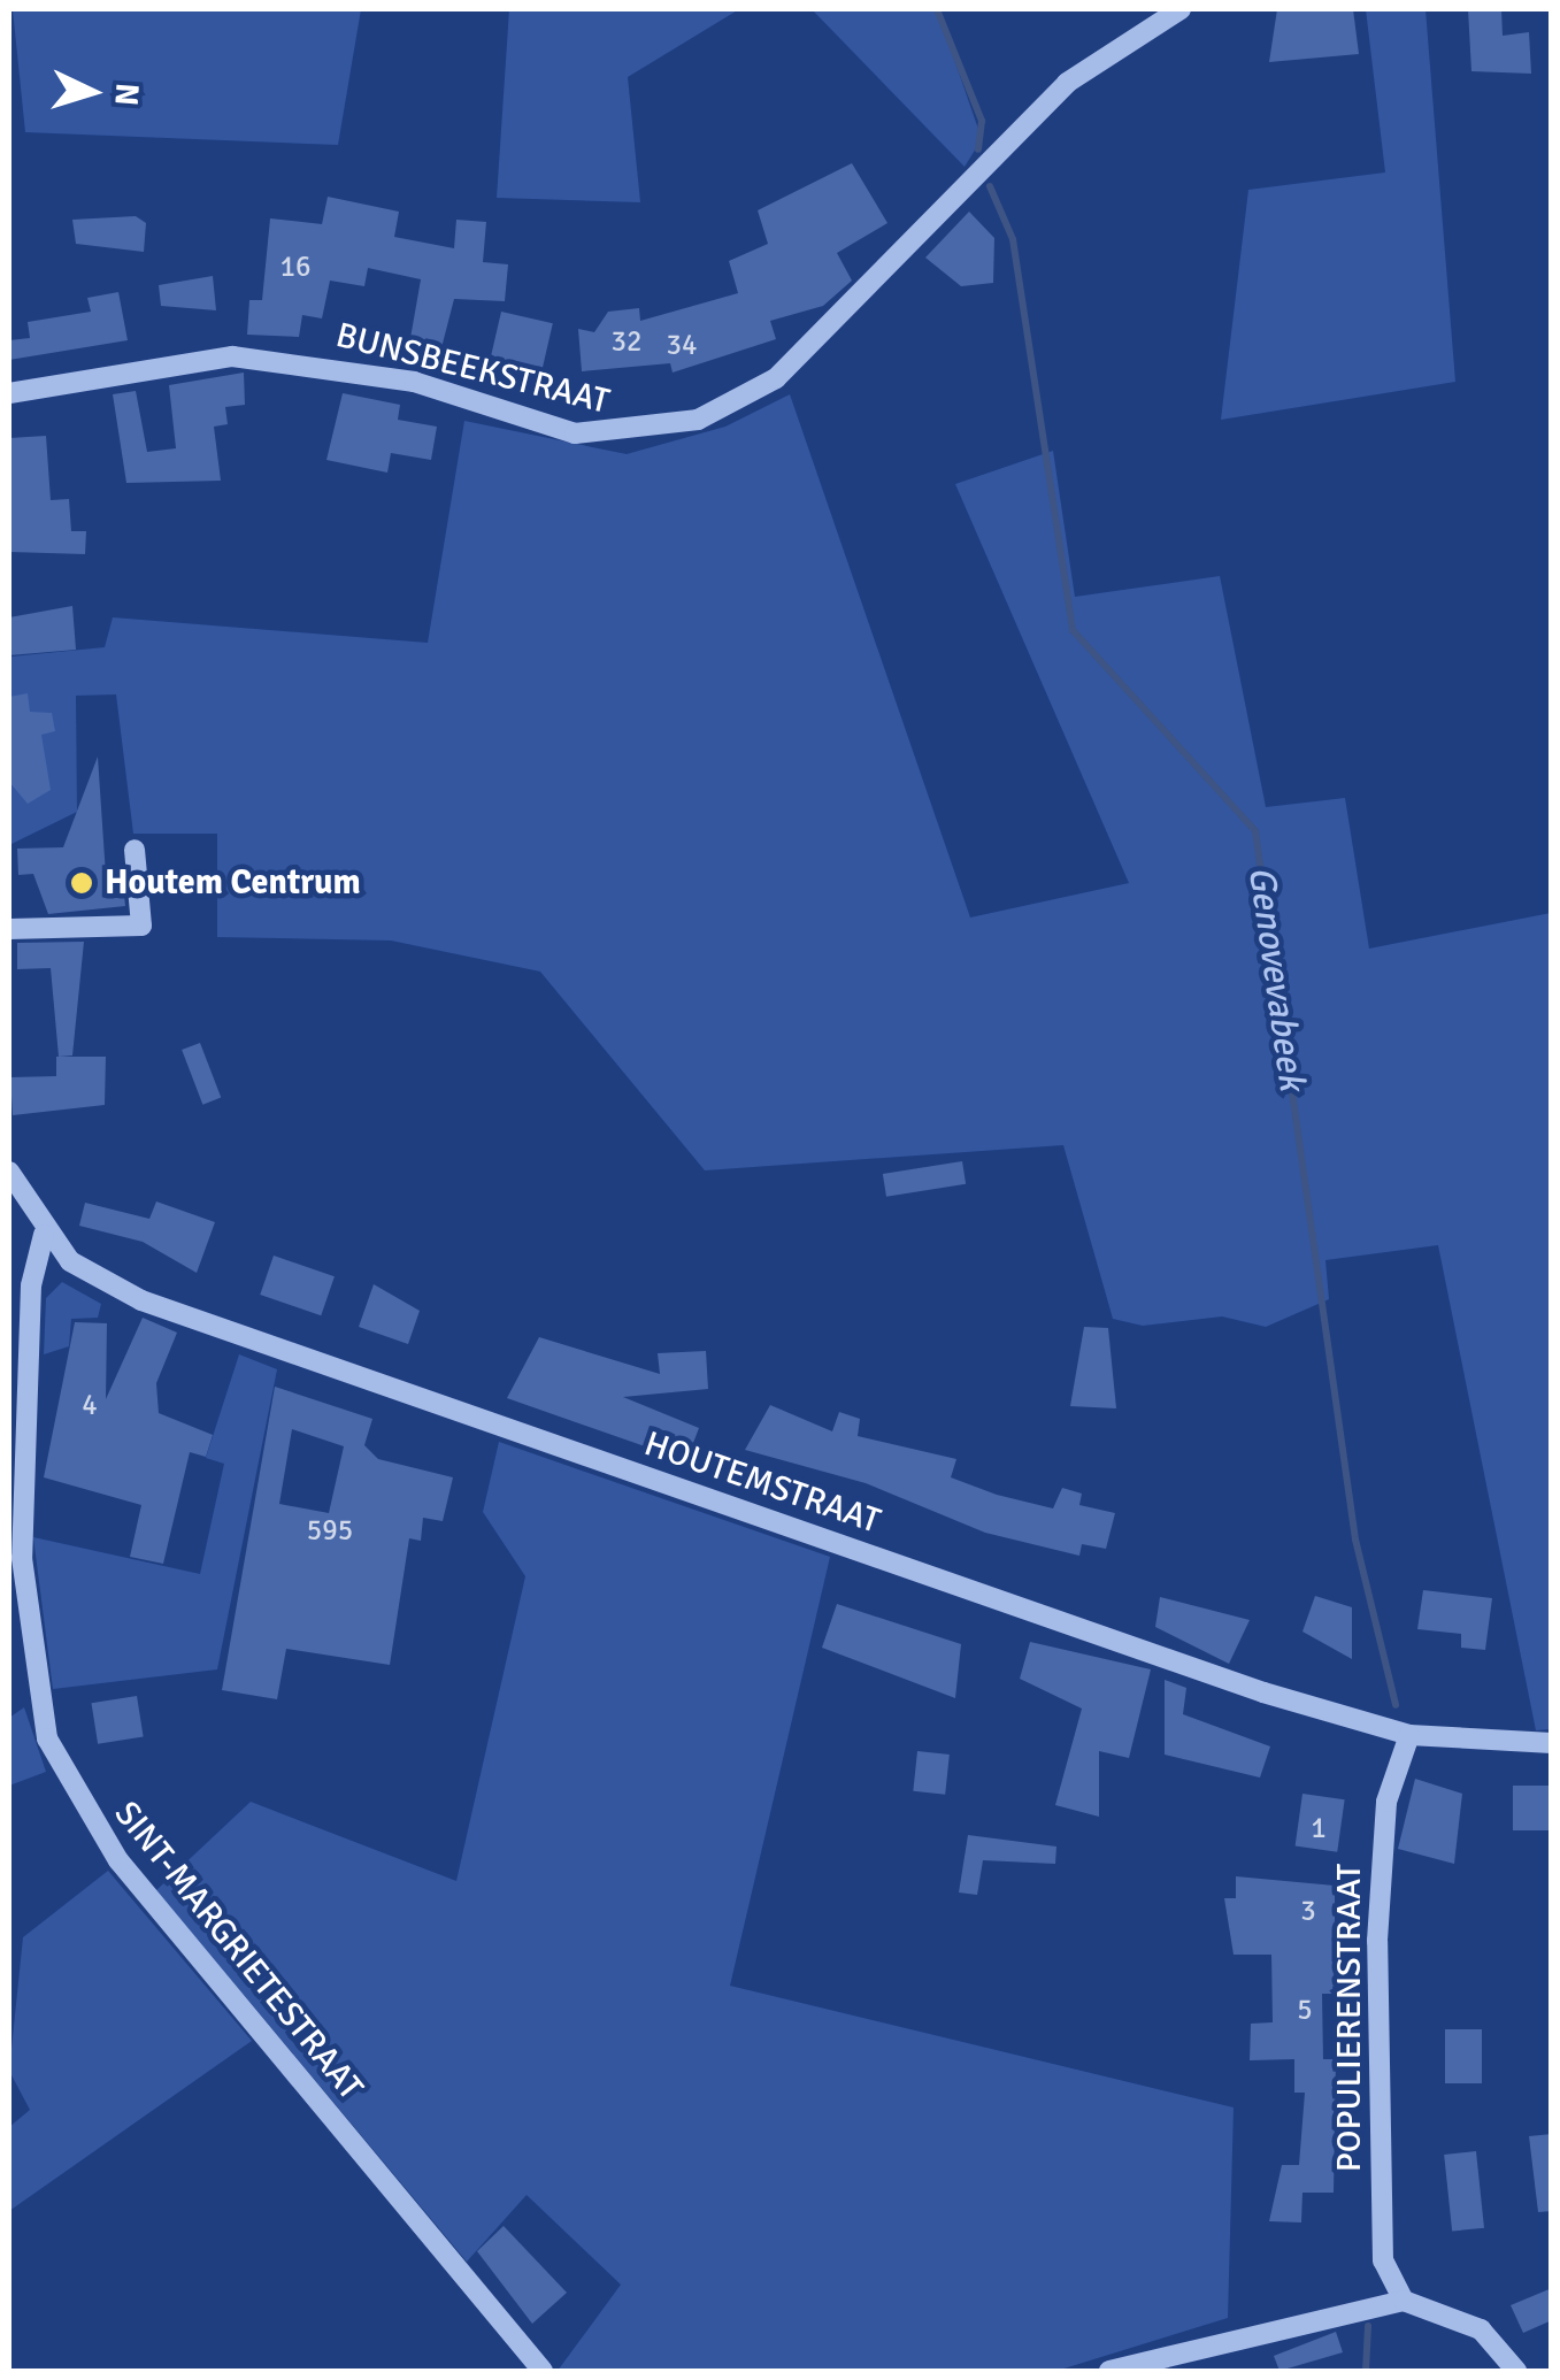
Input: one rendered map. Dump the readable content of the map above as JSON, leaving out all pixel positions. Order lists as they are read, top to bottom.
{
  "streets": {
    "street": [
      "BUNSBEEKSTRAAT",
      "HOUTEMSTRAAT",
      "SINT-MARGRIETESTRAAT",
      "POPULIERENSTRAAT"
    ]
  },
  "crossings": [
    ["HOUTEMSTRAAT", "SINT-MARGRIETESTRAAT"],
    ["HOUTEMSTRAAT", "POPULIERENSTRAAT"]
  ],
  "water": ["Genovevabeek"],
  "places": ["Houtem Centrum"],
  "house_numbers": [
    "16",
    "32",
    "34",
    "4",
    "595",
    "1",
    "3",
    "5"
  ],
  "north": "right"
}
